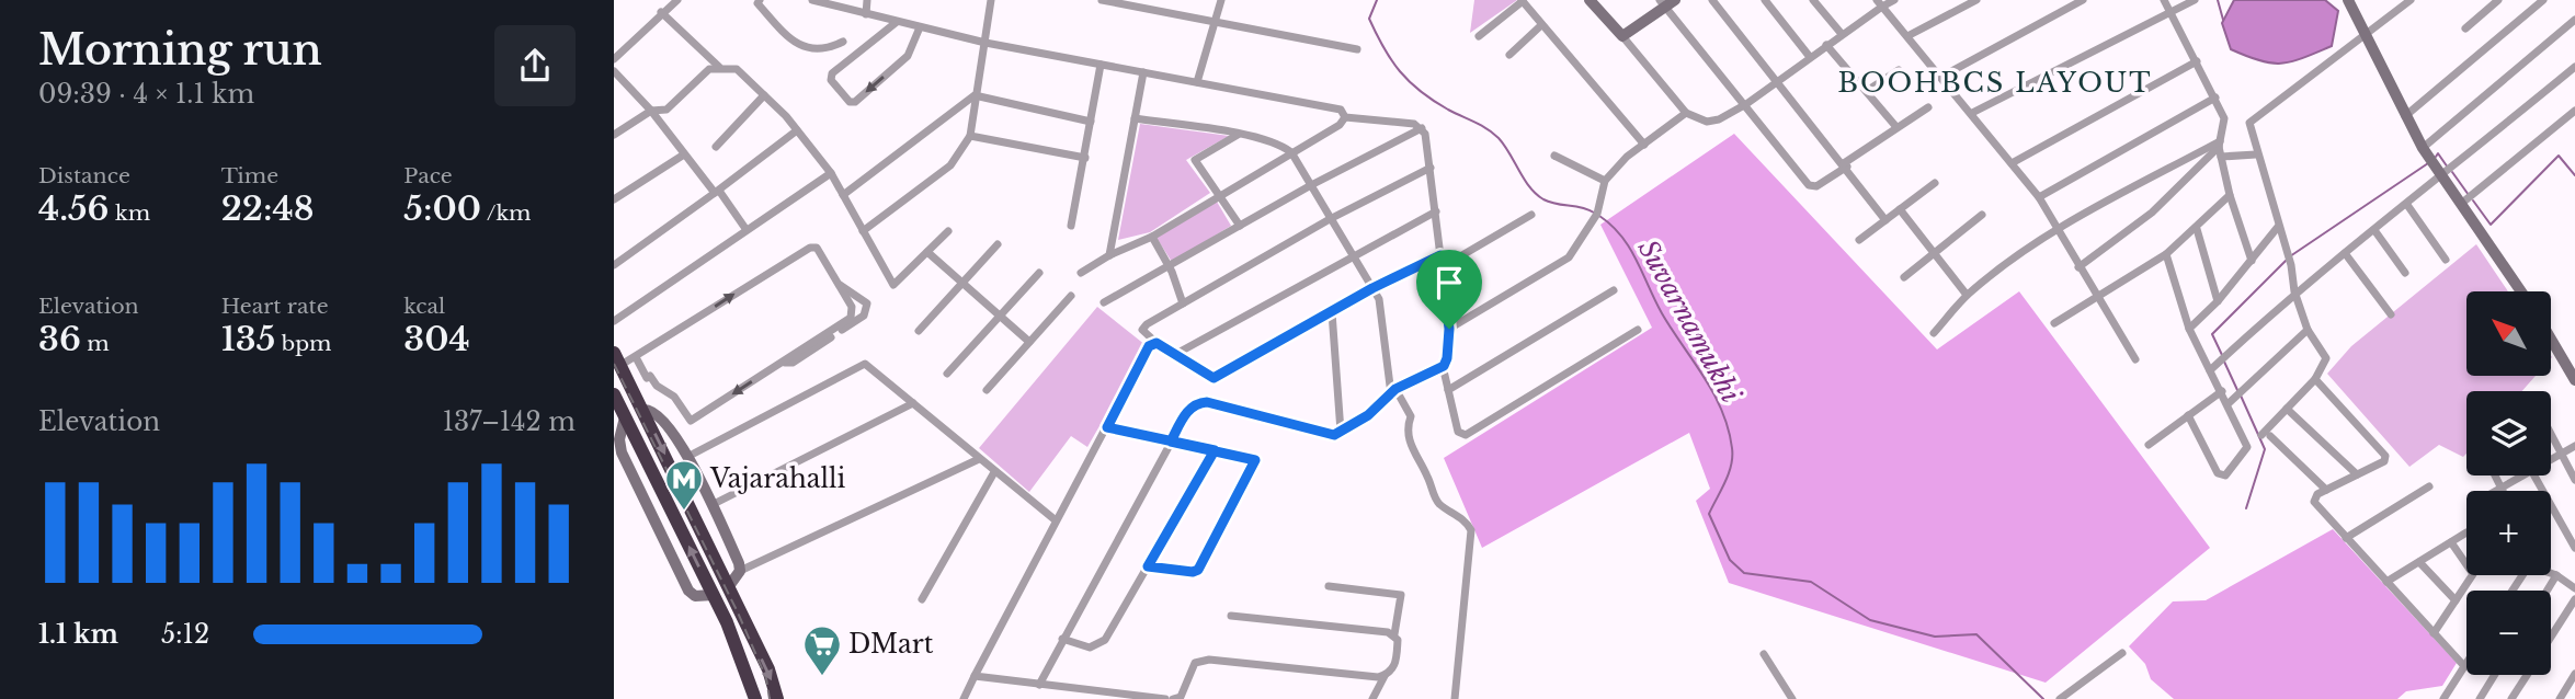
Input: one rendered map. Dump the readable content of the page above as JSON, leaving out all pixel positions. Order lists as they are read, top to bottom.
{
  "districts": ["BOOHBCS LAYOUT"],
  "water": ["Suvarnamukhi"],
  "places": {
    "metro station": ["Vajarahalli"],
    "supermarket": ["DMart"]
  },
  "north": "top left",
  "page": {
    "heading": ["Morning run", "09:39 · 4 × 1.1 km"],
    "stats": [
      ["Distance", "4.56 km"],
      ["Time", "22:48"],
      ["Pace", "5:00 /km"],
      ["Elevation", "36 m"],
      ["Heart rate", "135 bpm"],
      ["kcal", "304"]
    ],
    "map_buttons": ["+", "−"],
    "chart": ["Elevation", "137–142 m"],
    "list": [
      {
        "name": "1.1 km",
        "note": "5:12"
      }
    ]
  }
}
